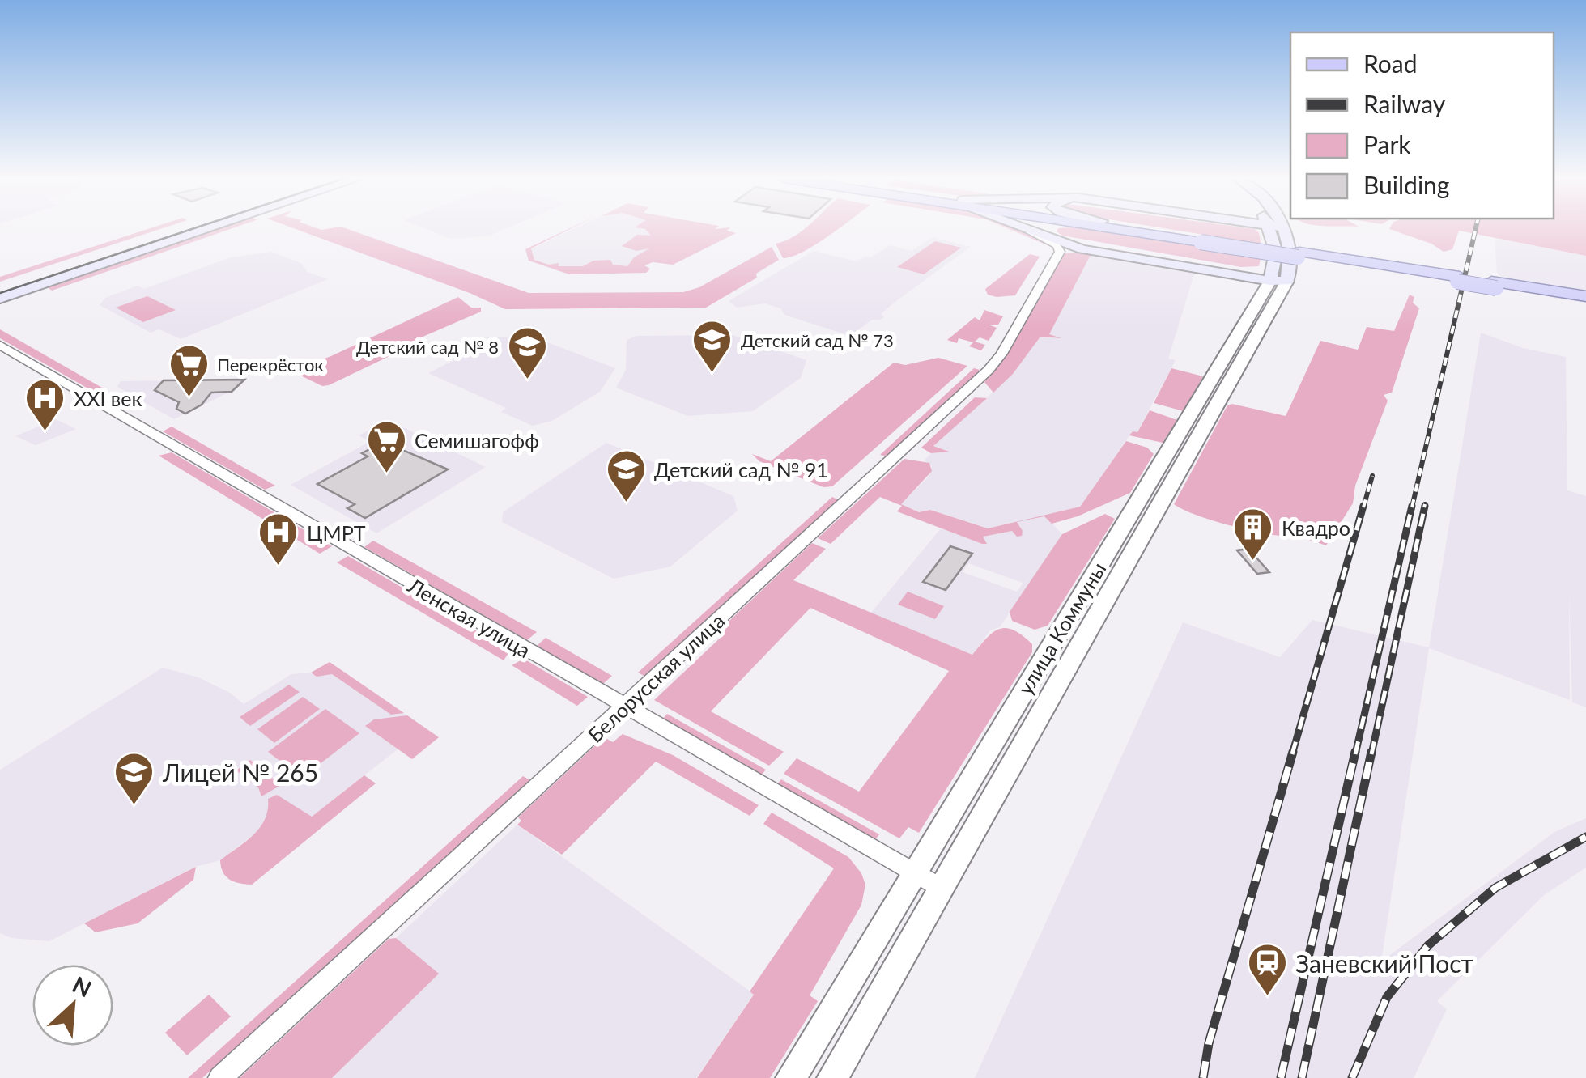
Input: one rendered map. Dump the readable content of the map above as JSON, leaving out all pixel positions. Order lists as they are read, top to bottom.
{
  "streets": {
    "main road": ["улица Коммуны"],
    "street": ["Ленская улица", "Белорусская улица"]
  },
  "crossings": [
    ["Ленская улица", "улица Коммуны"],
    ["Ленская улица", "Белорусская улица"]
  ],
  "places": {
    "school or university": [
      "Детский сад № 73",
      "Детский сад № 8",
      "Детский сад № 91",
      "Лицей № 265"
    ],
    "supermarket": ["Перекрёсток", "Семишагофф"],
    "hospital": ["XXI век", "ЦМРТ"],
    "building": ["Квадро"],
    "station": ["Заневский Пост"]
  },
  "legend": [
    "Road",
    "Railway",
    "Park",
    "Building"
  ],
  "north": "top right"
}
